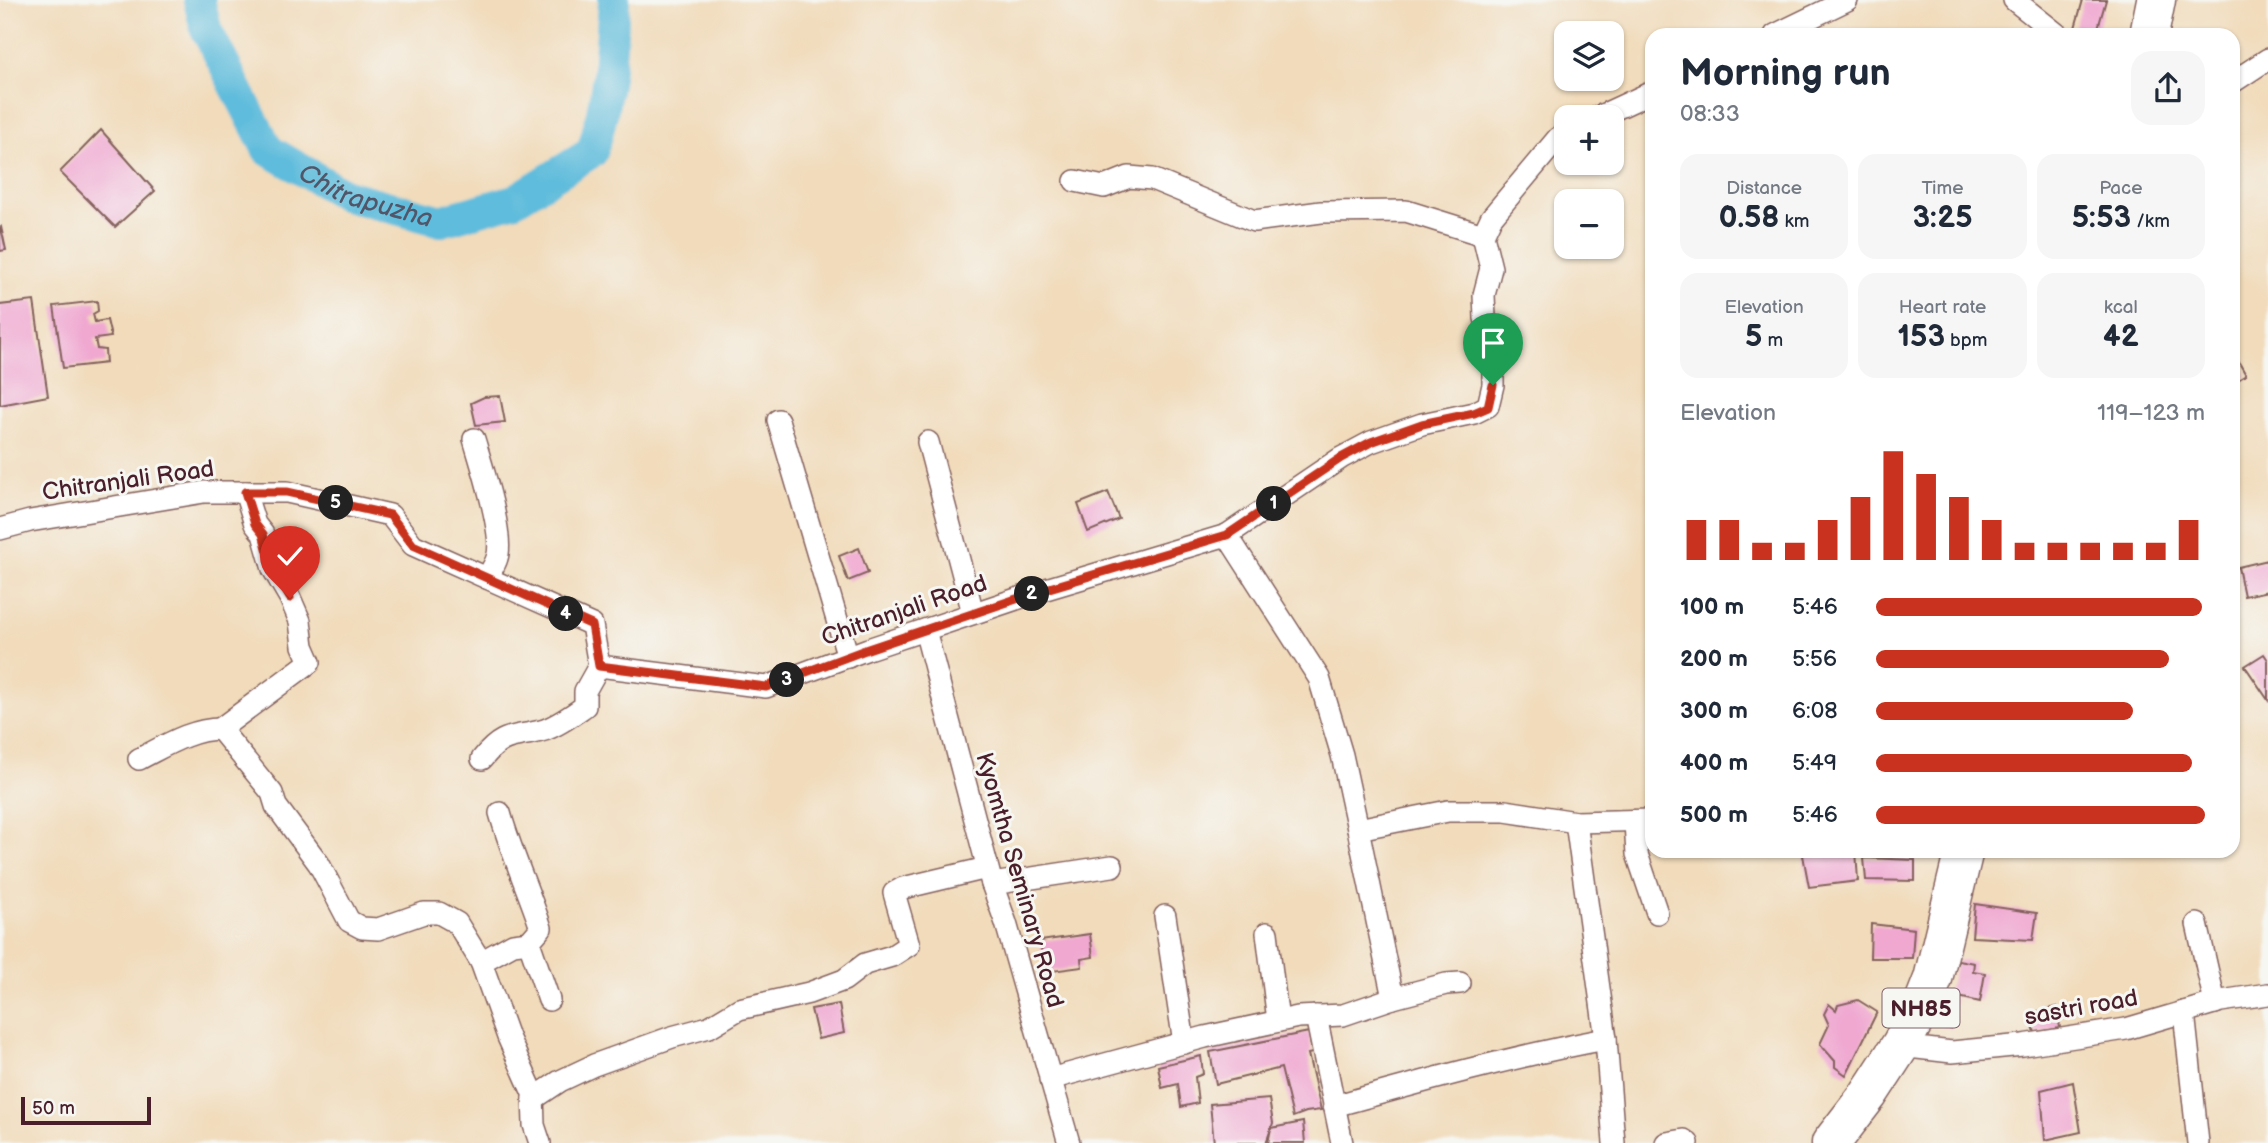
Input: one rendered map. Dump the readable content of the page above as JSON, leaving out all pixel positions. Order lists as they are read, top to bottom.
{
  "streets": {
    "highway": ["NH85"],
    "street": ["Chitranjali Road", "Kyomtha Seminary Road", "sastri road"]
  },
  "crossings": [
    ["Chitranjali Road", "Kyomtha Seminary Road"],
    ["sastri road", "NH85"]
  ],
  "water": ["Chitrapuzha"],
  "scale_bar": "50 m",
  "page": {
    "map_buttons": ["+", "−"],
    "heading": ["Morning run", "08:33"],
    "stats": [
      ["Distance", "0.58 km"],
      ["Time", "3:25"],
      ["Pace", "5:53 /km"],
      ["Elevation", "5 m"],
      ["Heart rate", "153 bpm"],
      ["kcal", "42"]
    ],
    "chart": ["Elevation", "119–123 m"],
    "pins": [
      "5",
      "1",
      "2",
      "4",
      "3"
    ],
    "list": [
      {
        "name": "100 m",
        "note": "5:46"
      },
      {
        "name": "200 m",
        "note": "5:56"
      },
      {
        "name": "300 m",
        "note": "6:08"
      },
      {
        "name": "400 m",
        "note": "5:49"
      },
      {
        "name": "500 m",
        "note": "5:46"
      }
    ],
    "scale": "50 m"
  }
}
